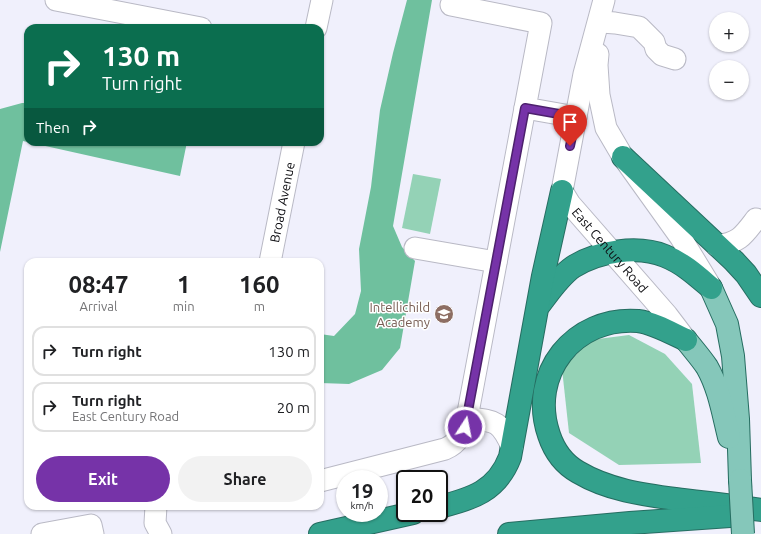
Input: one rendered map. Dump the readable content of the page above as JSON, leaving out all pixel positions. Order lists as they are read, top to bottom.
{
  "streets": {
    "main road": ["East Century Road"],
    "street": ["Broad Avenue"]
  },
  "places": {
    "school or university": ["Intellichild Academy"]
  },
  "page": {
    "map_buttons": ["+", "−"],
    "turn": ["130 m", "Turn right"],
    "then": "Then",
    "eta": [
      "08:47",
      "Arrival",
      "1",
      "min",
      "160",
      "m"
    ],
    "list": [
      {
        "name": "Turn right",
        "value": "130 m"
      },
      {
        "name": "Turn right",
        "note": "East Century Road",
        "value": "20 m"
      }
    ],
    "buttons": ["Exit", "Share"],
    "speed": "19 km/h",
    "limit": "20"
  }
}
